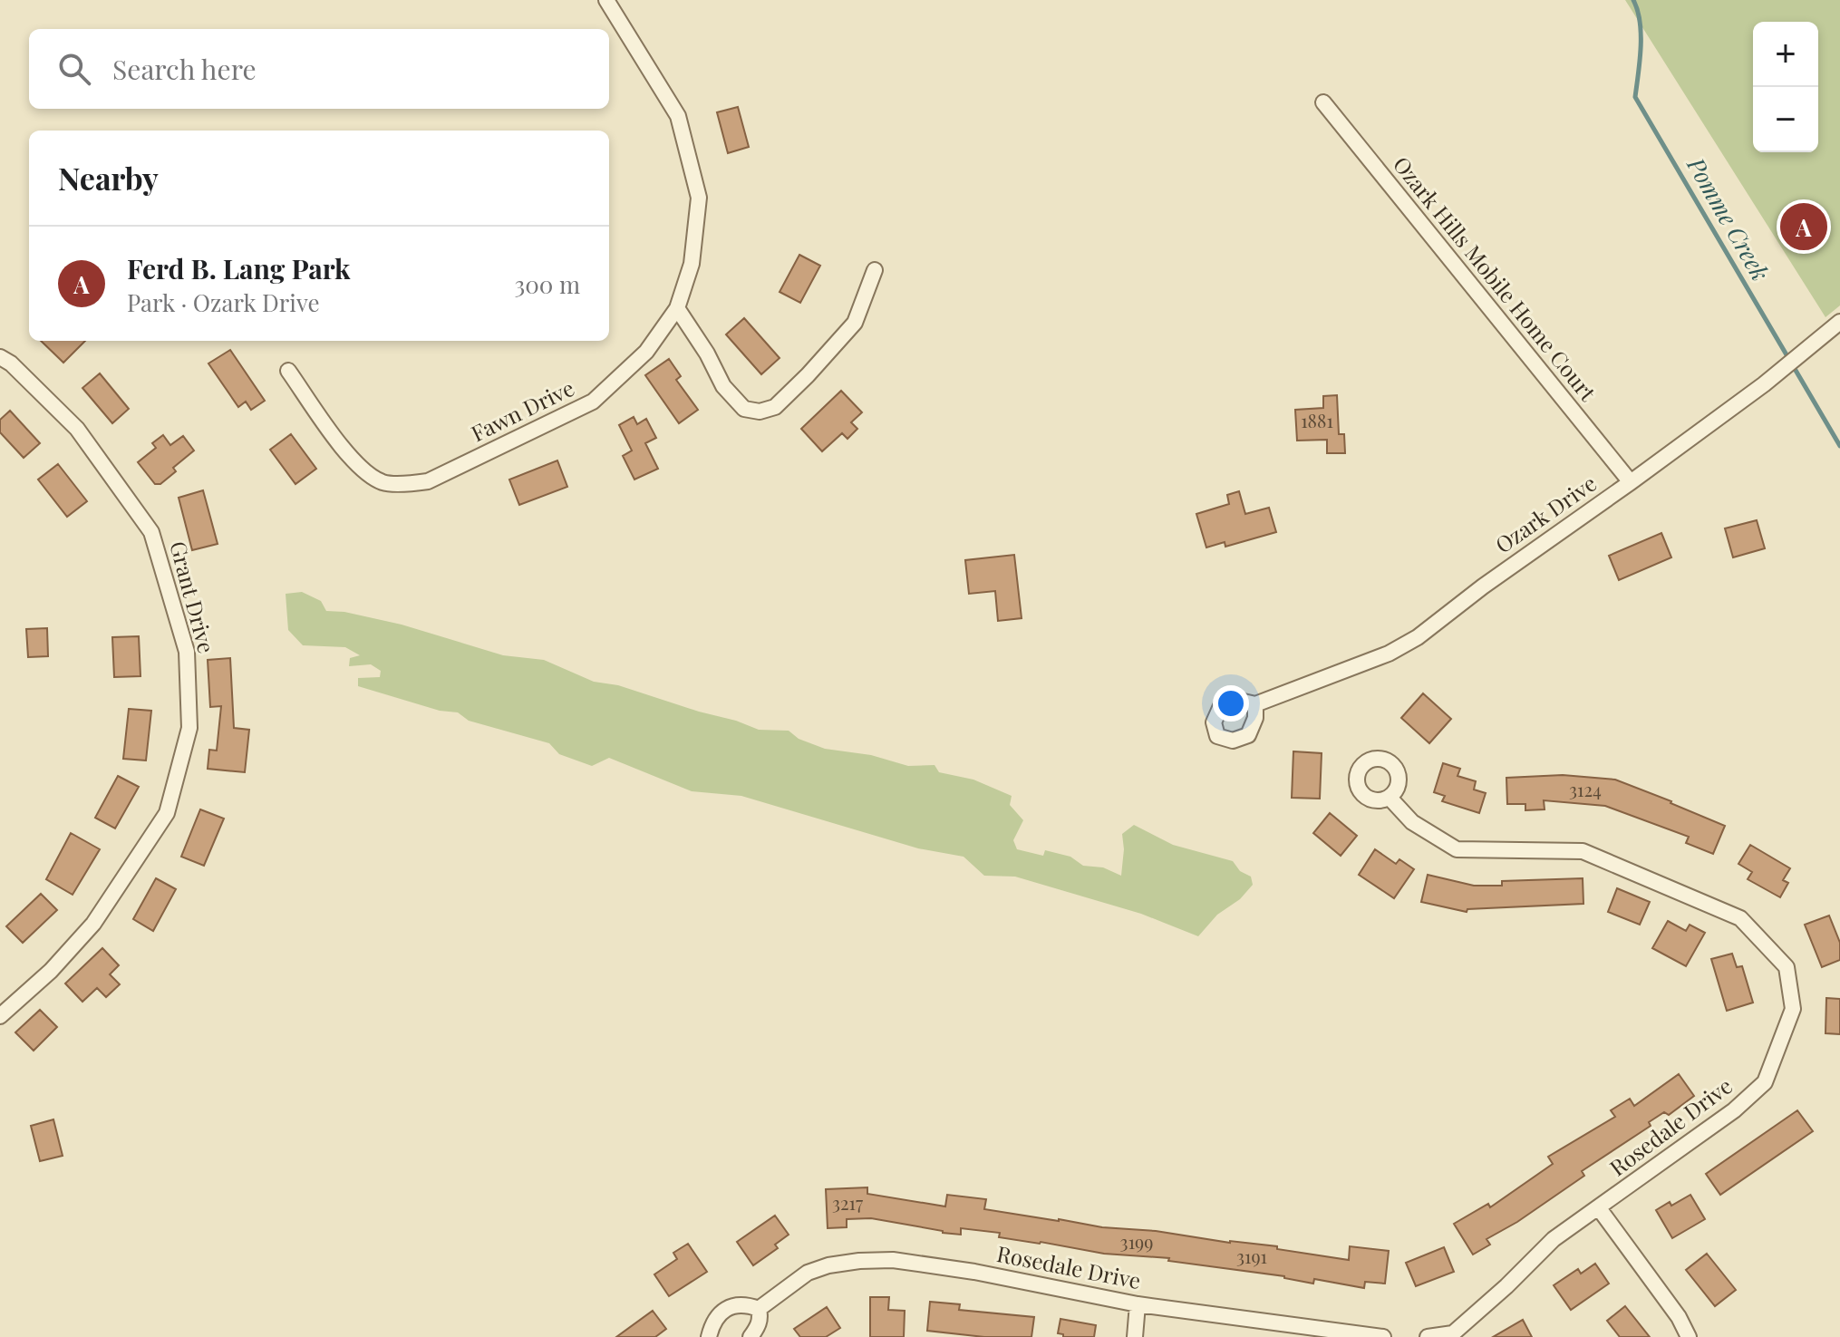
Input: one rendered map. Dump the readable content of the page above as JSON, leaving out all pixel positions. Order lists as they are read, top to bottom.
{
  "streets": {
    "street": [
      "Ozark Hills Mobile Home Court",
      "Fawn Drive",
      "Ozark Drive",
      "Grant Drive",
      "Rosedale Drive"
    ]
  },
  "crossings": [
    ["Ozark Hills Mobile Home Court", "Ozark Drive"]
  ],
  "water": ["Pomme Creek"],
  "house_numbers": [
    "1881",
    "3124",
    "3217",
    "3199",
    "3191"
  ],
  "page": {
    "map_buttons": ["+", "−"],
    "search": "Search here",
    "heading": "Nearby",
    "pins": "A",
    "list": [
      {
        "mark": "A",
        "name": "Ferd B. Lang Park",
        "note": "Park · Ozark Drive",
        "value": "300 m"
      }
    ]
  }
}
